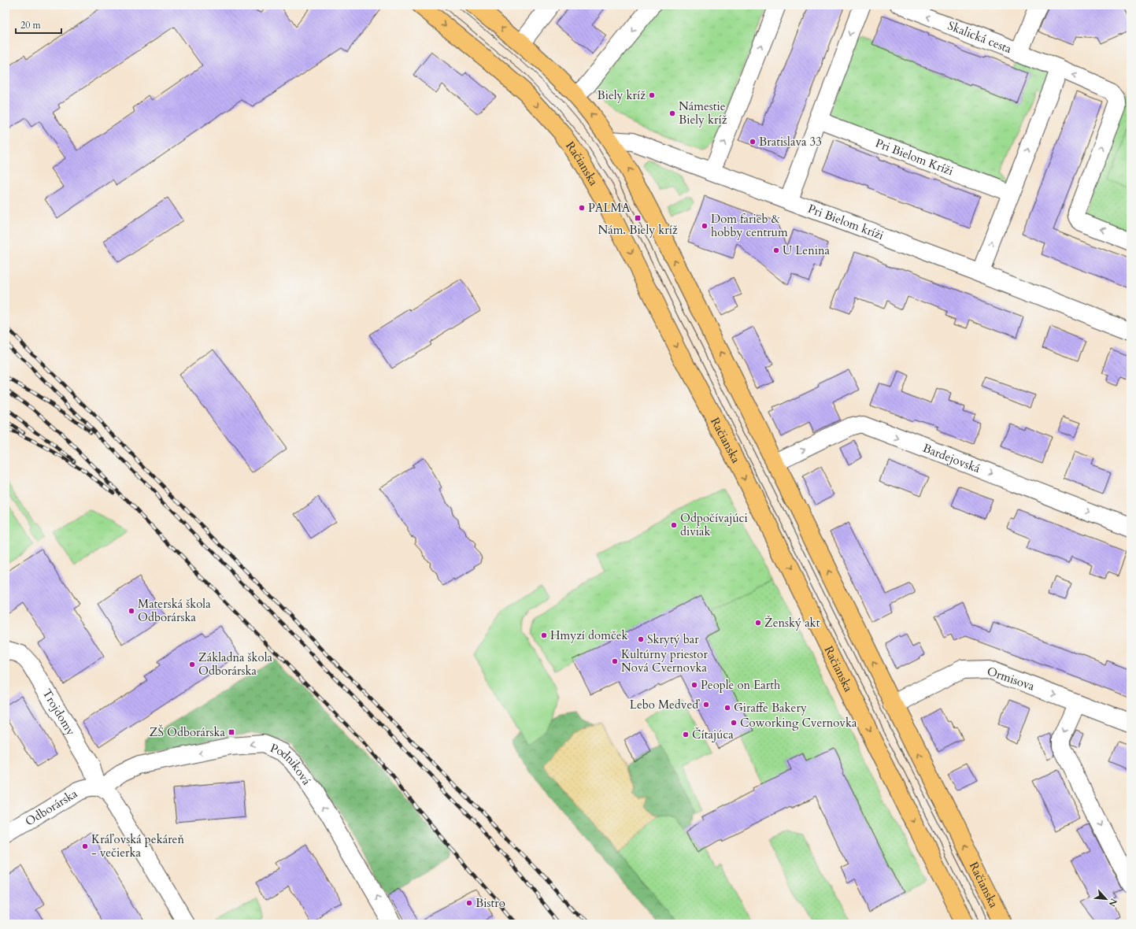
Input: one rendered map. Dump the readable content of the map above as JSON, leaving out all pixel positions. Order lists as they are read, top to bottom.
{
  "streets": {
    "main road": ["Račianska"],
    "street": [
      "Skalická cesta",
      "Pri Bielom Kríži",
      "Pri Bielom kríži",
      "Bardejovská",
      "Ormisova",
      "Trojdomy",
      "Podniková",
      "Odborárska"
    ]
  },
  "crossings": [
    ["Račianska", "Bardejovská"],
    ["Račianska", "Ormisova"],
    ["Trojdomy", "Podniková"],
    ["Trojdomy", "Odborárska"],
    ["Podniková", "Odborárska"]
  ],
  "one_way": ["Bardejovská", "Ormisova", "Podniková"],
  "places": {
    "other": [
      "Biely kríž",
      "Námestie Biely kríž",
      "Bratislava 33",
      "PALMA",
      "Dom farieb & hobby centrum",
      "U Lenina",
      "Odpočívajúci diviak",
      "Materská škola Odborárska",
      "Ženský akt",
      "Hmyzí domček",
      "Skrytý bar",
      "Kultúrny priestor Nová Cvernovka",
      "Základna škola Odborárska",
      "People on Earth",
      "Lebo Medveď",
      "Giraffe Bakery",
      "Coworking Cvernovka",
      "Čítajúca",
      "Kráľovská pekáreň - večierka",
      "Bistro"
    ],
    "transit": ["Nám. Biely kríž", "ZŠ Odborárska"]
  },
  "scale_bar": "20 m",
  "north": "bottom right"
}
